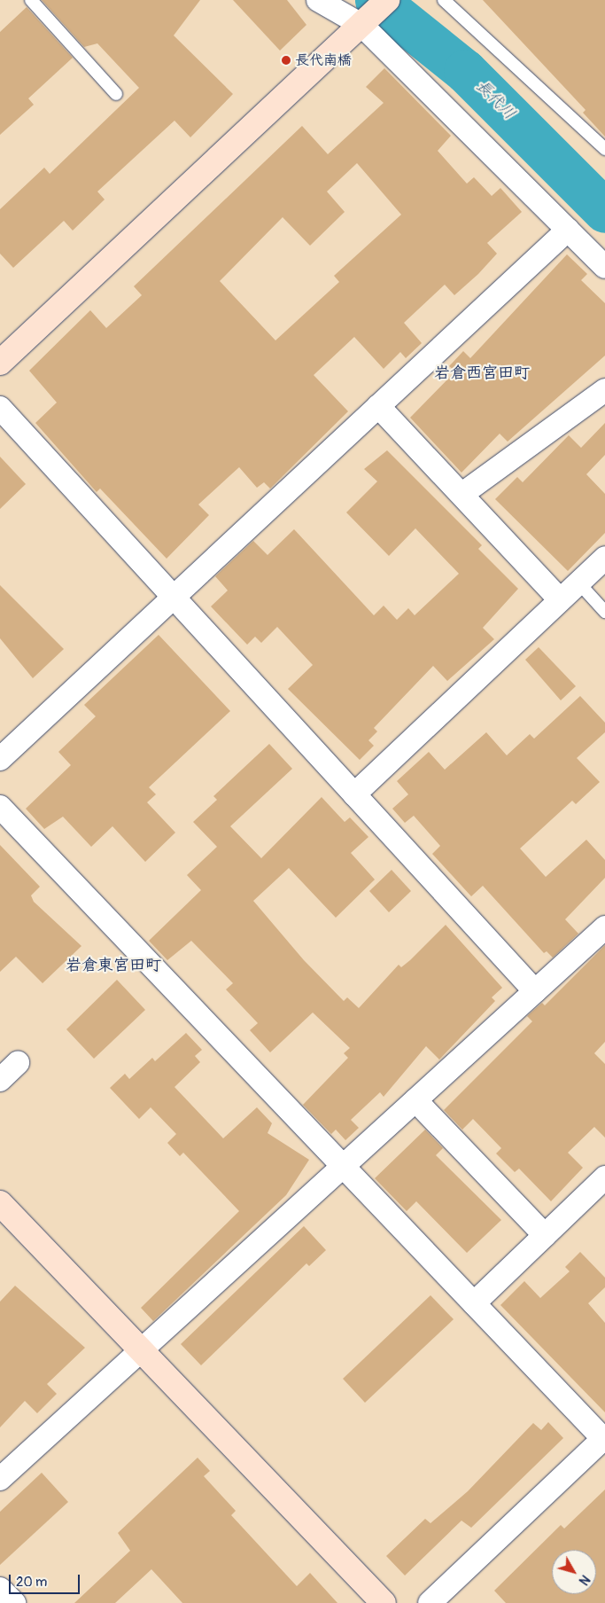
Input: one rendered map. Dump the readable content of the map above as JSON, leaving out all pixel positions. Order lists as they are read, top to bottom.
{
  "districts": ["岩倉西宮田町", "岩倉東宮田町"],
  "water": ["長代川"],
  "places": ["長代南橋"],
  "scale_bar": "20 m",
  "north": "bottom right"
}
